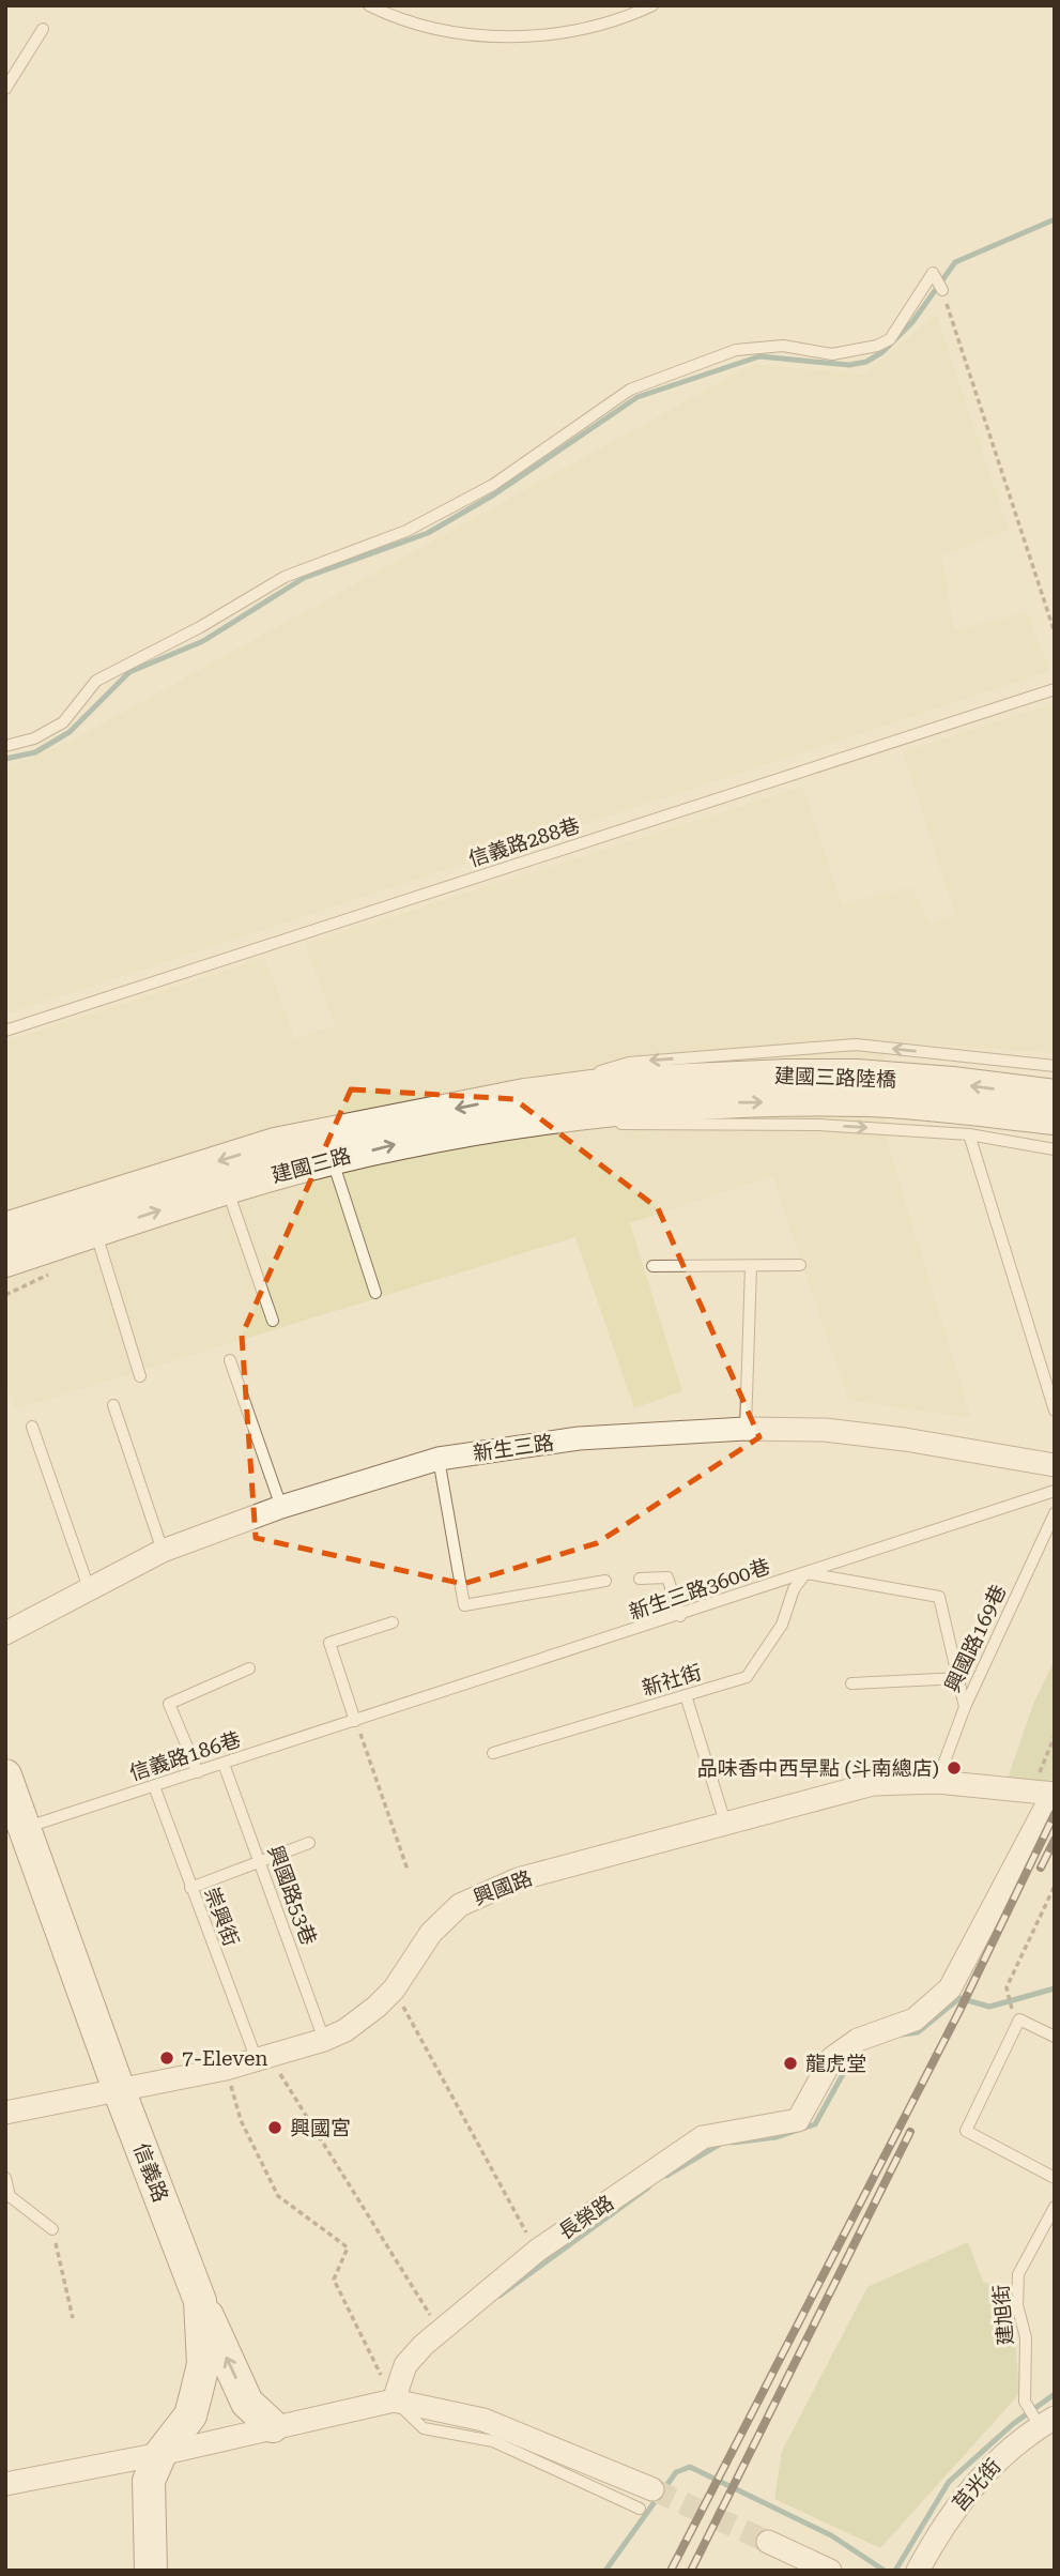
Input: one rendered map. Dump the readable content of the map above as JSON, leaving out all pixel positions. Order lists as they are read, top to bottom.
{
  "streets": {
    "street": [
      "建國三路陸橋",
      "建國三路",
      "新生三路",
      "興國路",
      "信義路",
      "長榮路",
      "莒光街"
    ],
    "lane": [
      "信義路288巷",
      "新生三路3600巷",
      "興國路169巷",
      "新社街",
      "信義路186巷",
      "興國路53巷",
      "崇興街",
      "建旭街"
    ]
  },
  "crossings": [
    ["建國三路陸橋", "建國三路"],
    ["新生三路3600巷", "新社街"],
    ["新生三路3600巷", "信義路186巷"],
    ["興國路169巷", "興國路"],
    ["信義路186巷", "興國路53巷"],
    ["信義路186巷", "崇興街"],
    ["信義路186巷", "信義路"],
    ["興國路", "興國路53巷"],
    ["興國路", "崇興街"],
    ["興國路", "信義路"],
    ["興國路", "長榮路"],
    ["建旭街", "莒光街"]
  ],
  "places": [
    "品味香中西早點 (斗南總店)",
    "7-Eleven",
    "龍虎堂",
    "興國宮"
  ]
}
